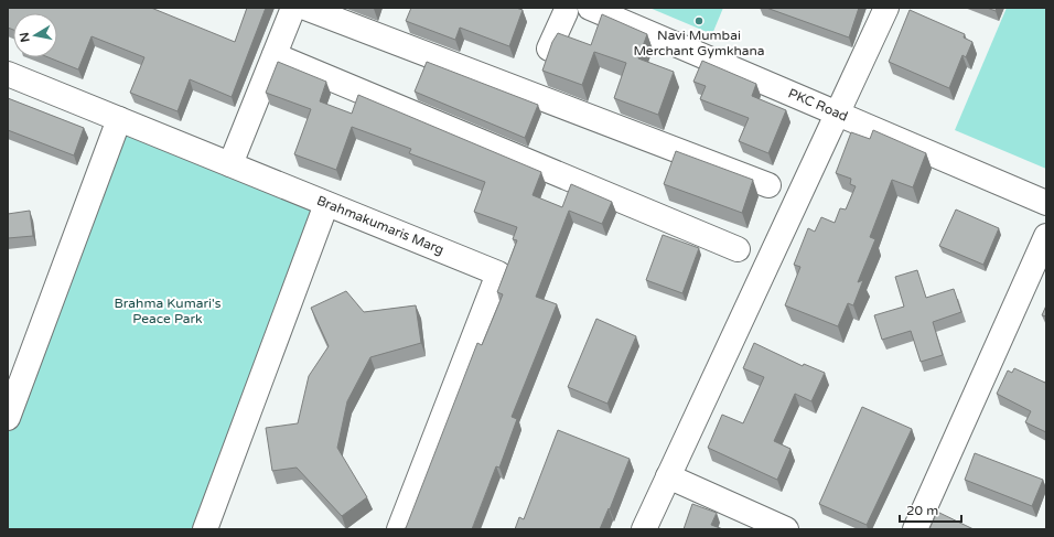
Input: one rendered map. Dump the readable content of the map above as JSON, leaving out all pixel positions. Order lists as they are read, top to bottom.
{
  "streets": {
    "street": ["PKC Road", "Brahmakumaris Marg"]
  },
  "parks": ["Brahma Kumari's Peace Park"],
  "places": ["Navi Mumbai Merchant Gymkhana"],
  "scale_bar": "20 m",
  "north": "left"
}
